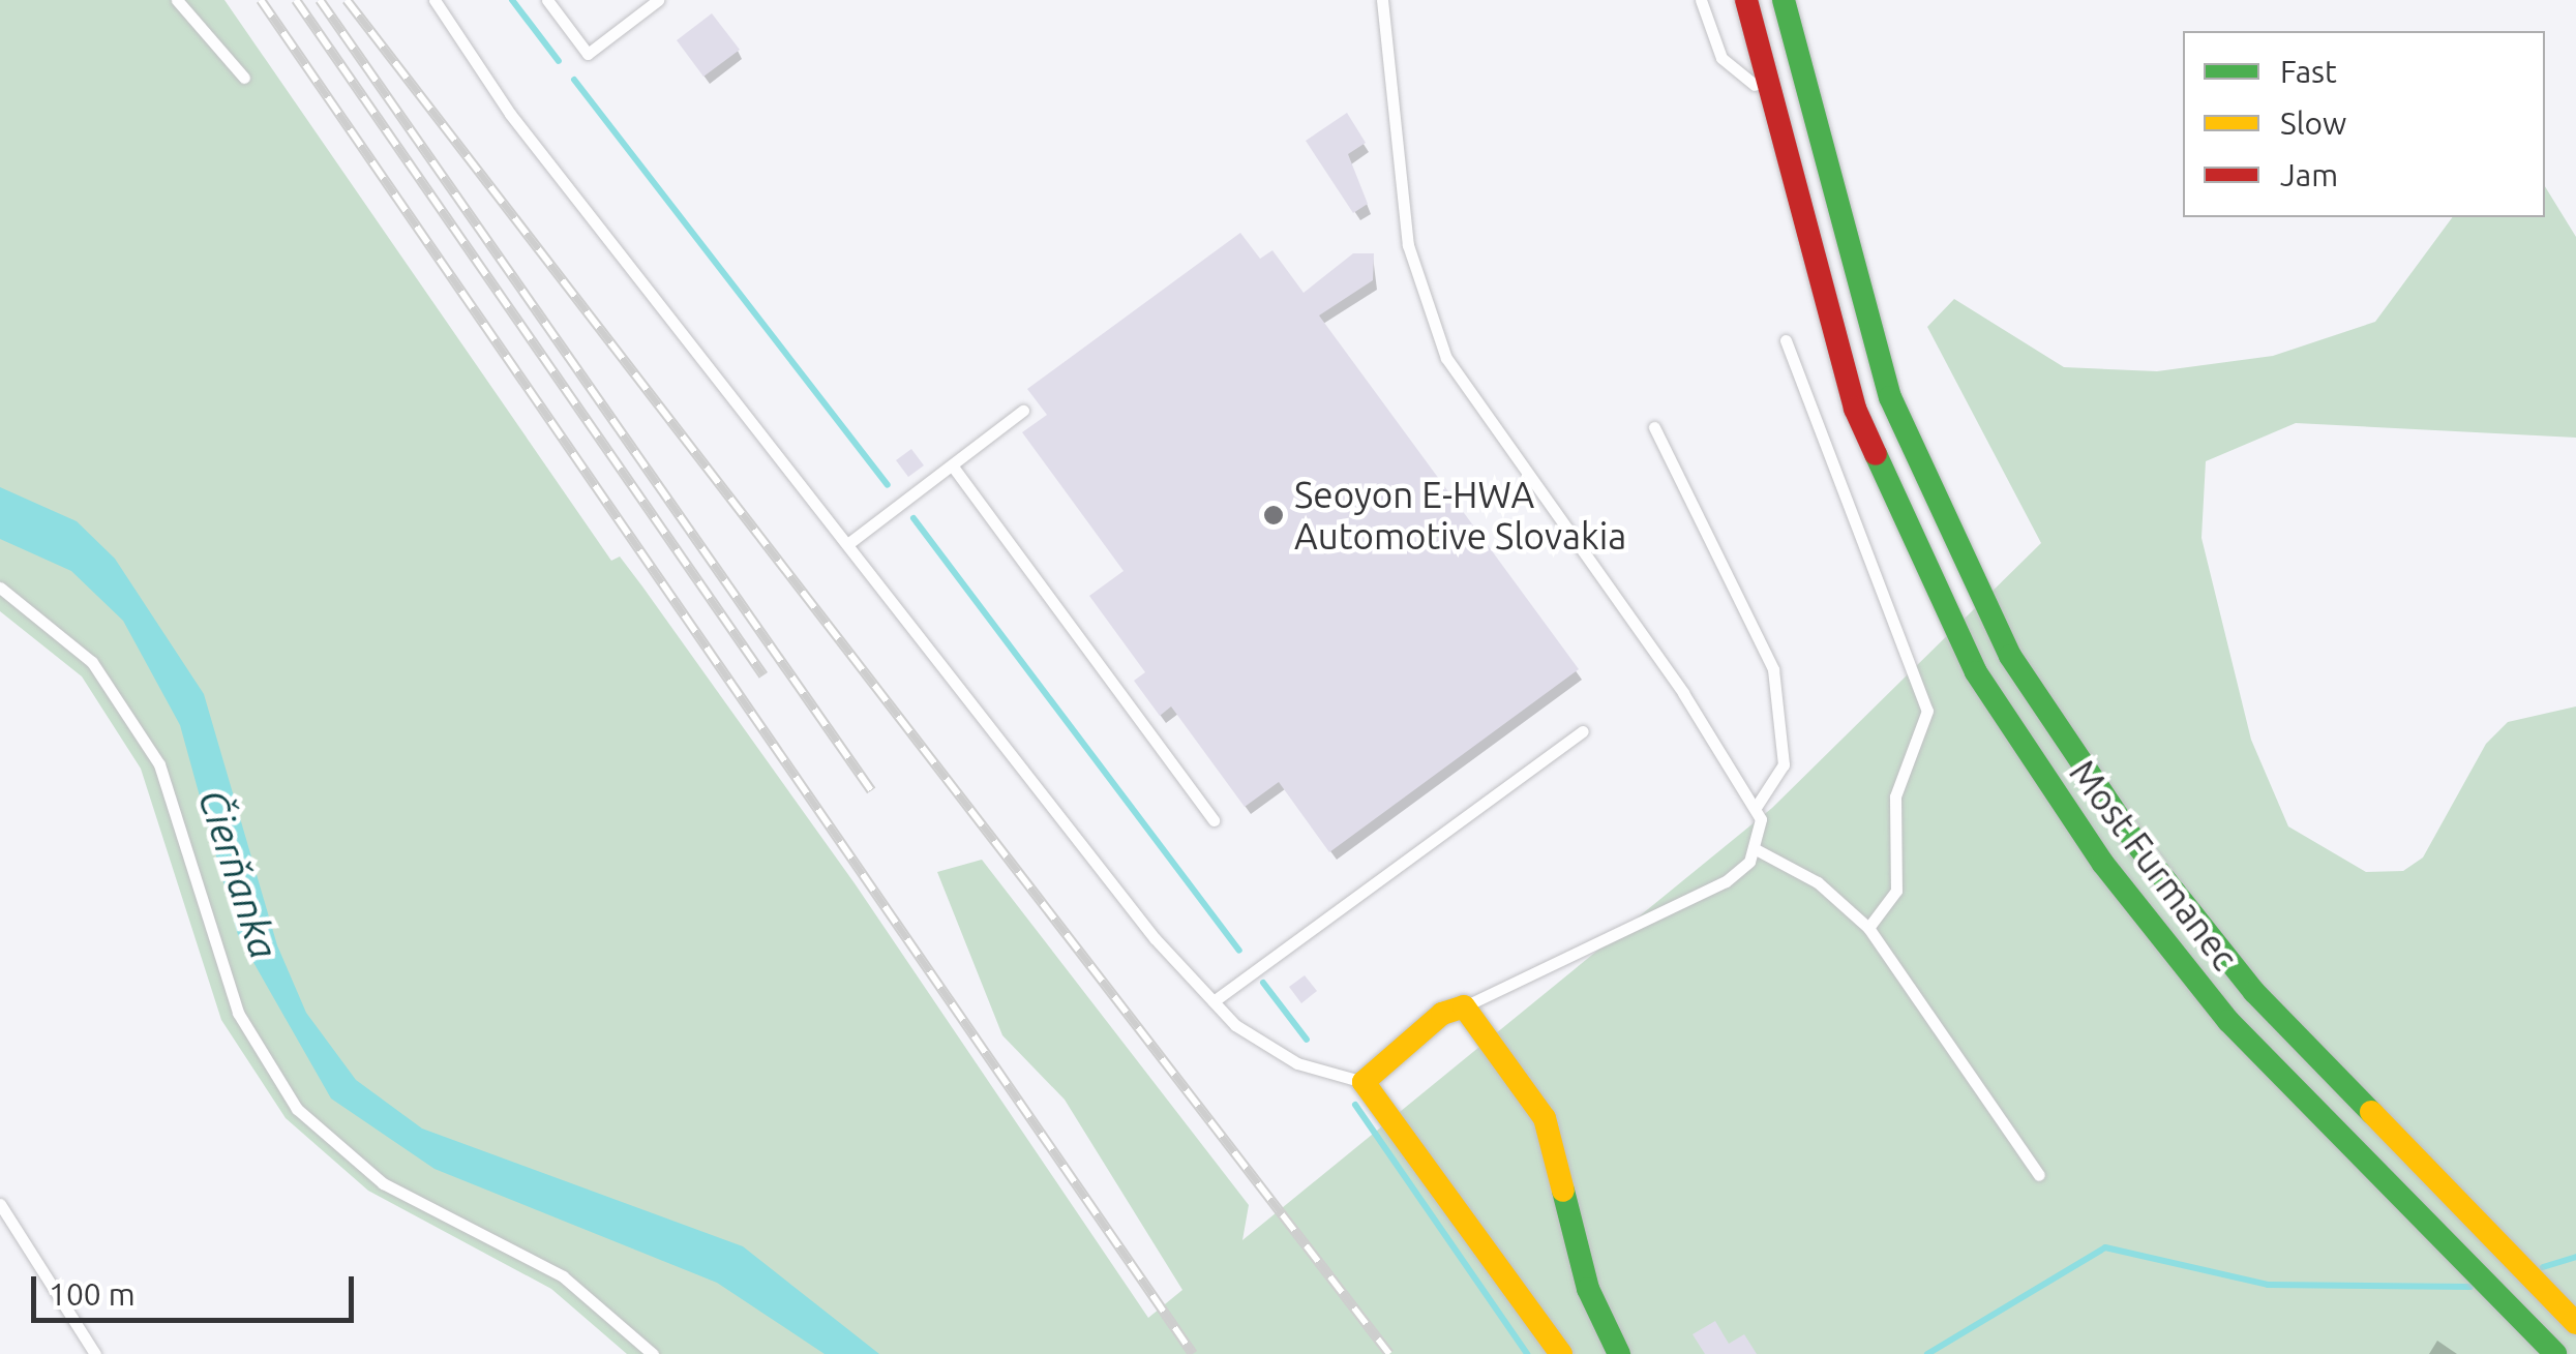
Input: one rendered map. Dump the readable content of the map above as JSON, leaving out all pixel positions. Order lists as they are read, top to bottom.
{
  "streets": {
    "main road": ["Most Furmanec"]
  },
  "water": ["Čierňanka"],
  "places": ["Seoyon E-HWA Automotive Slovakia"],
  "legend": ["Fast", "Slow", "Jam"],
  "scale_bar": "100 m"
}
